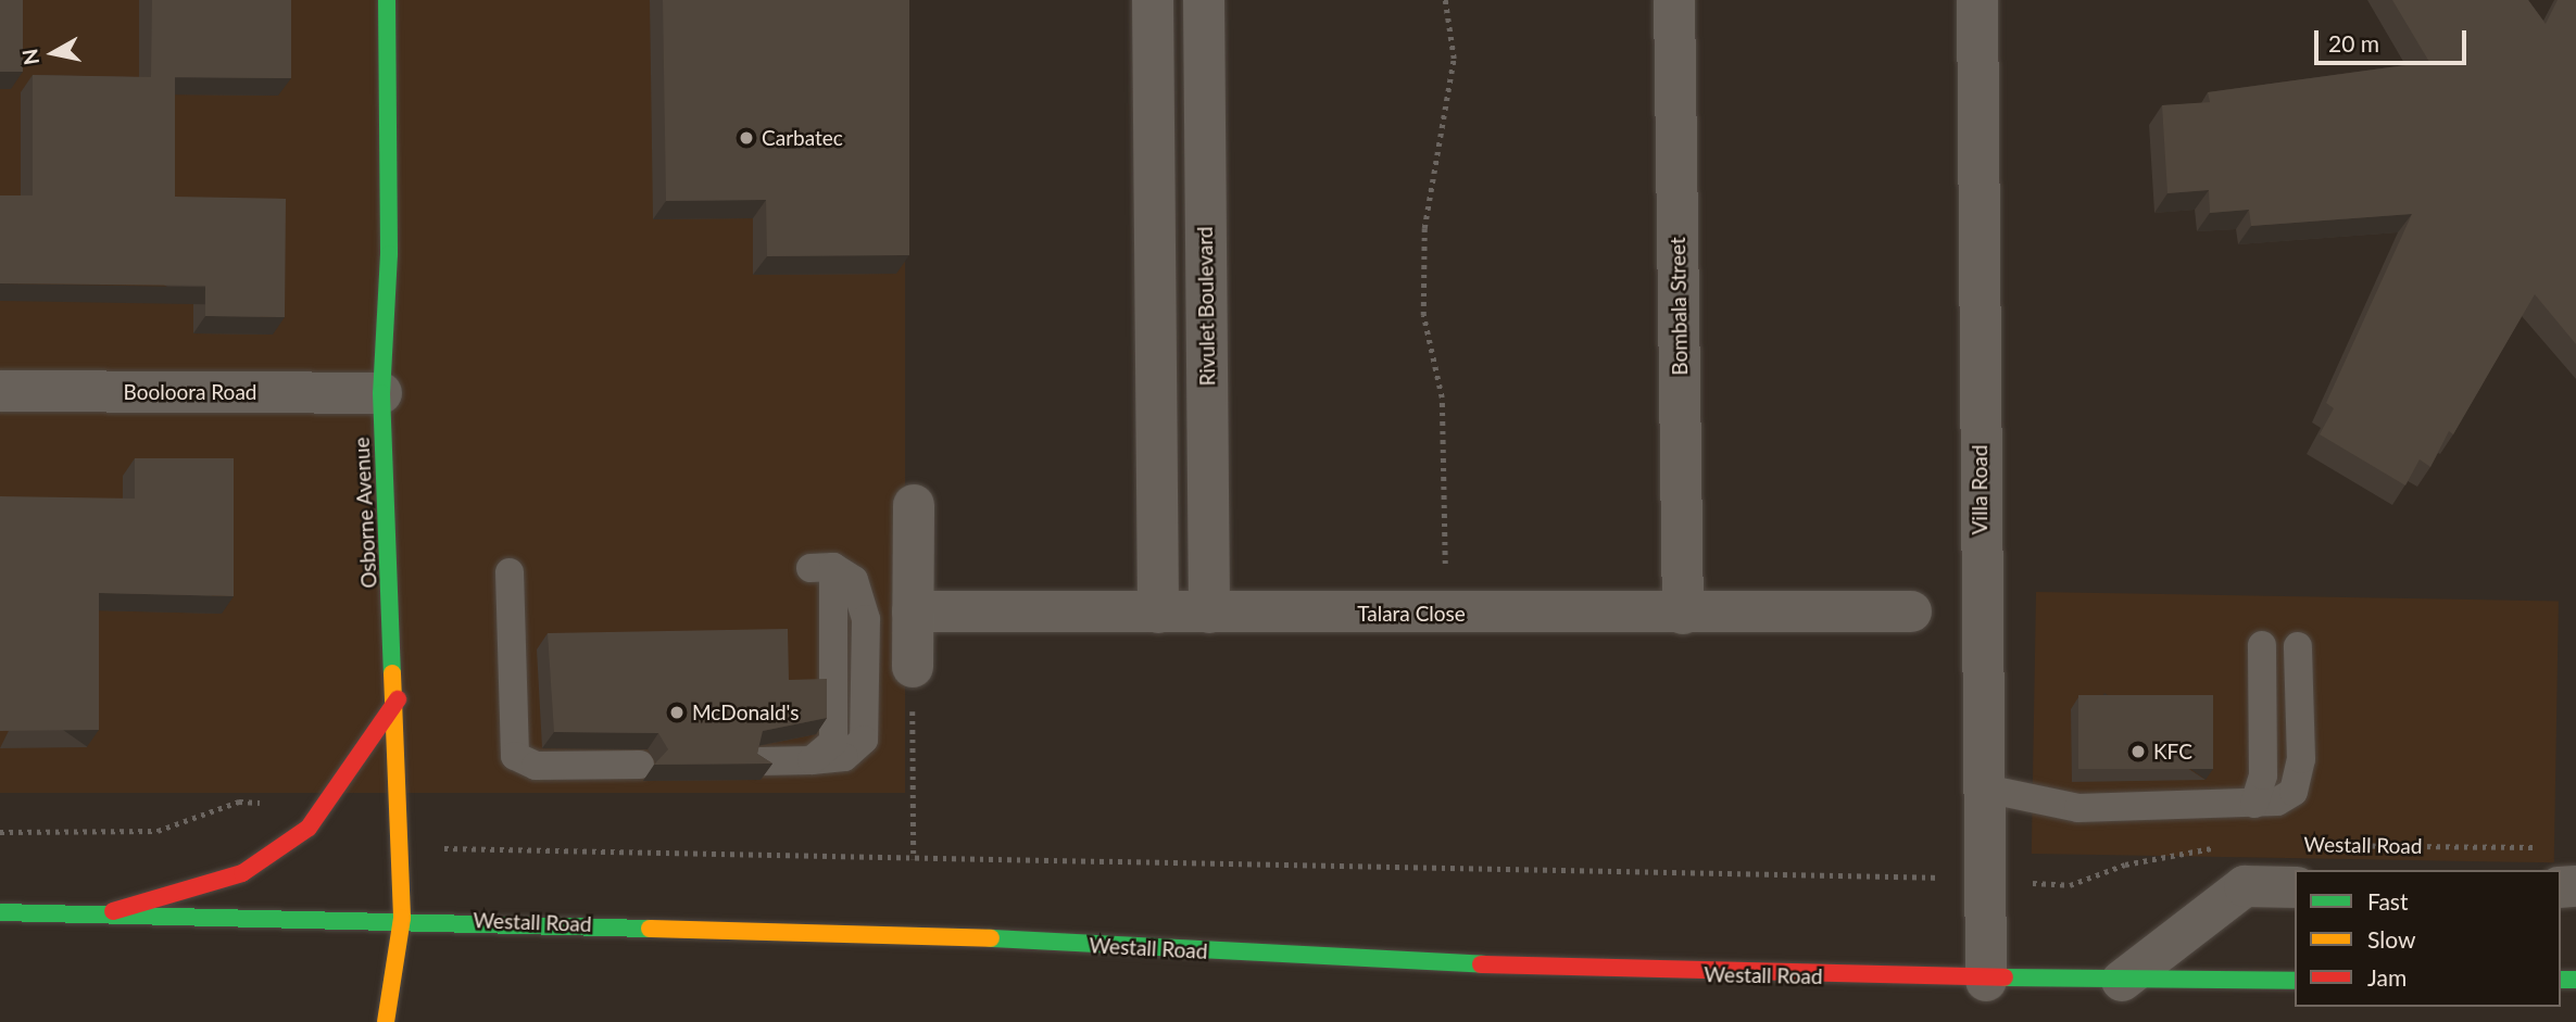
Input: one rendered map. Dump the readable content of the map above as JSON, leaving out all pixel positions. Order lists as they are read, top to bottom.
{
  "streets": {
    "main road": ["Osborne Avenue", "Westall Road"],
    "street": [
      "Rivulet Boulevard",
      "Bombala Street",
      "Booloora Road",
      "Villa Road",
      "Talara Close"
    ]
  },
  "crossings": [
    ["Rivulet Boulevard", "Talara Close"],
    ["Bombala Street", "Talara Close"],
    ["Booloora Road", "Osborne Avenue"],
    ["Villa Road", "Westall Road"],
    ["Osborne Avenue", "Westall Road"]
  ],
  "places": ["Carbatec", "McDonald's", "KFC"],
  "legend": ["Fast", "Slow", "Jam"],
  "scale_bar": "20 m",
  "north": "left"
}
